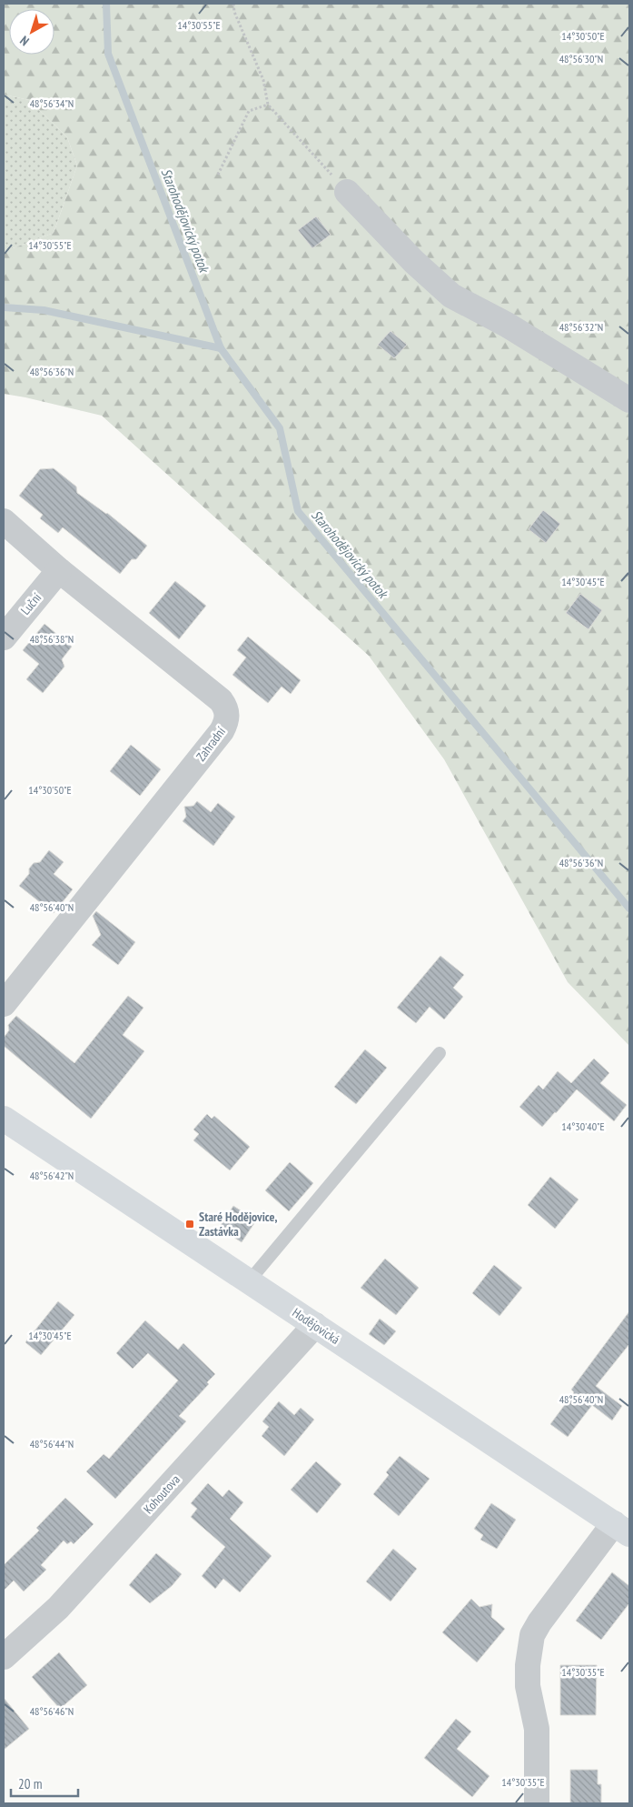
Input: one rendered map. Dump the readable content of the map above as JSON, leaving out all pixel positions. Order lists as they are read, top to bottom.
{
  "streets": {
    "street": [
      "Luční",
      "Zahradní",
      "Hodějovická",
      "Kohoutova"
    ]
  },
  "crossings": [
    ["Luční", "Zahradní"],
    ["Hodějovická", "Kohoutova"]
  ],
  "water": ["Starohodějovický potok"],
  "places": {
    "transit": ["Staré Hodějovice, Zastávka"]
  },
  "scale_bar": "20 m",
  "north": "bottom left",
  "coordinates": [
    "14°30'55\"E",
    "14°30'50\"E",
    "48°56'30\"N",
    "48°56'34\"N",
    "48°56'32\"N",
    "48°56'36\"N",
    "14°30'45\"E",
    "48°56'38\"N",
    "48°56'40\"N",
    "14°30'40\"E",
    "48°56'42\"N",
    "48°56'44\"N",
    "14°30'35\"E",
    "48°56'46\"N"
  ]
}
